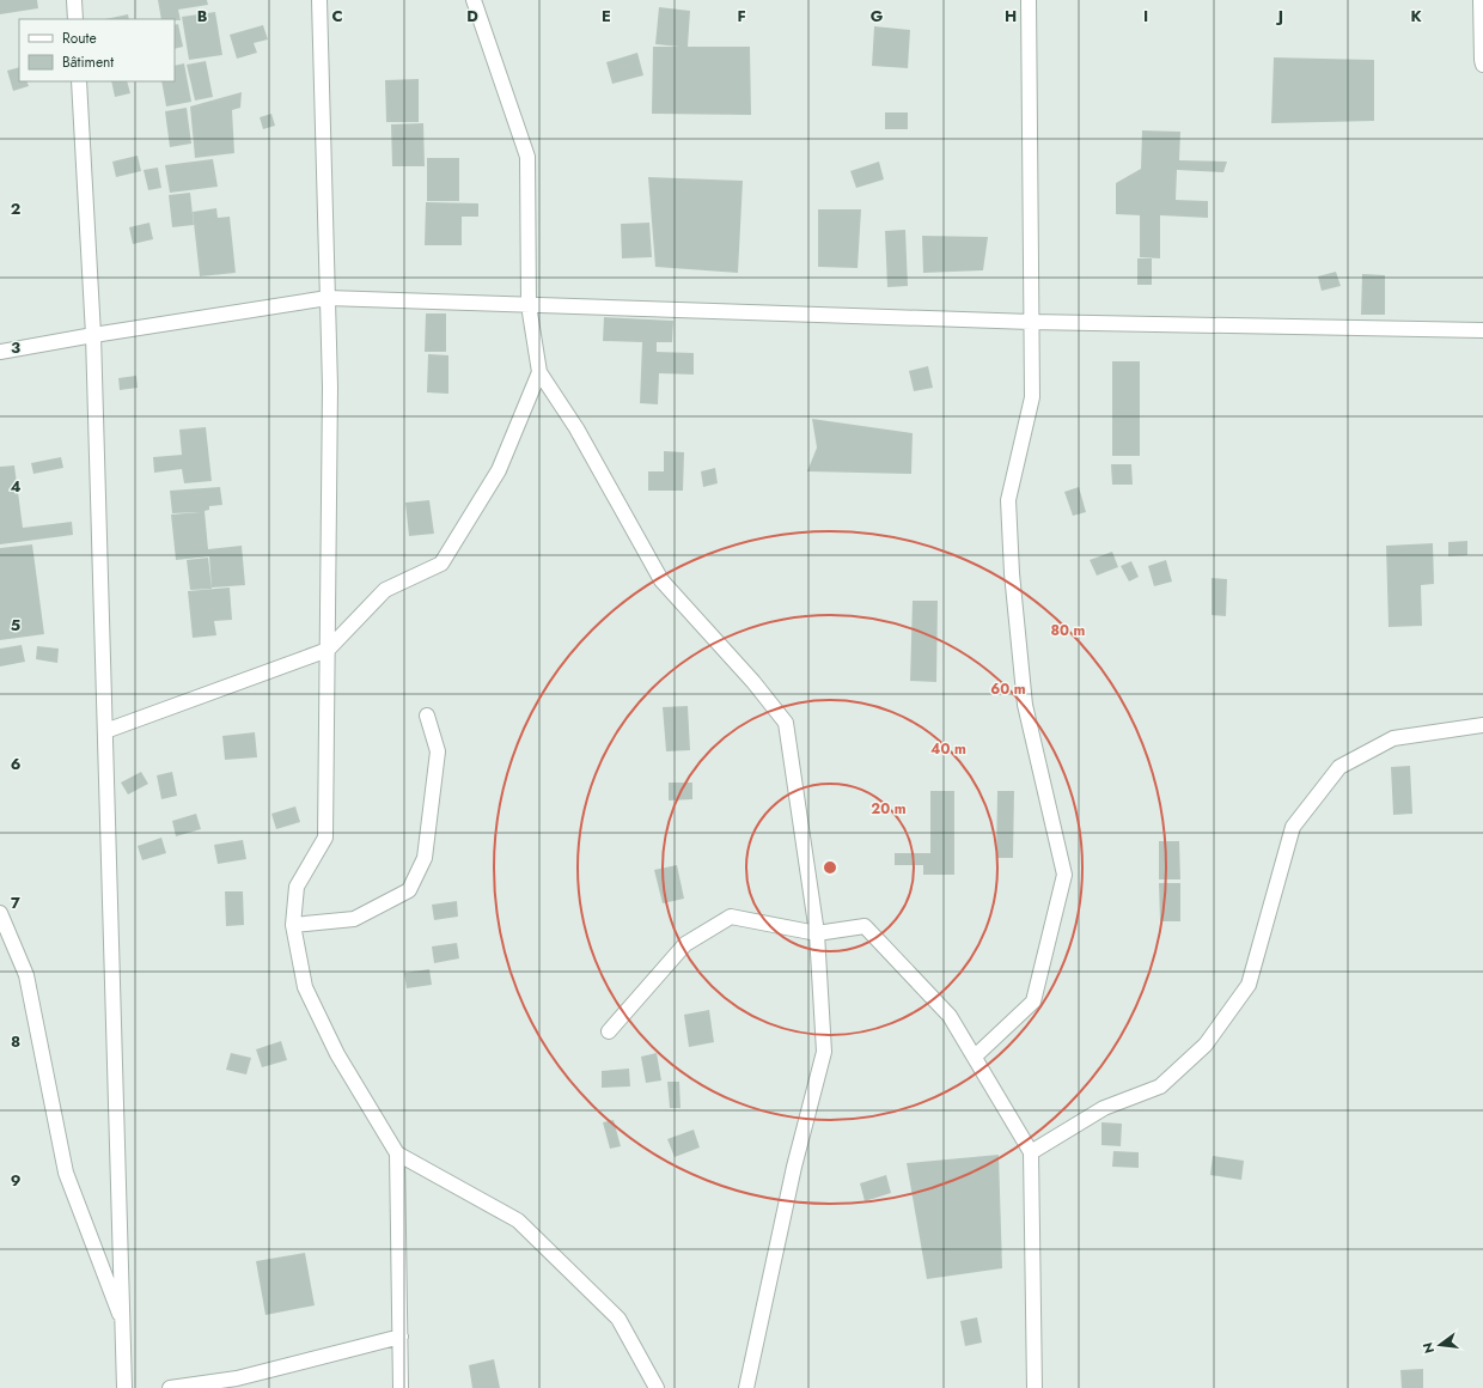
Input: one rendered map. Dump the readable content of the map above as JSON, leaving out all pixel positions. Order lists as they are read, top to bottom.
{
  "legend": ["Route", "Bâtiment"],
  "north": "left",
  "grid": {
    "columns": [
      "B",
      "C",
      "D",
      "E",
      "F",
      "G",
      "H",
      "I",
      "J",
      "K"
    ],
    "rows": [
      "2",
      "3",
      "4",
      "5",
      "6",
      "7",
      "8",
      "9"
    ]
  },
  "rings": [
    "80 m",
    "60 m",
    "40 m",
    "20 m"
  ]
}
